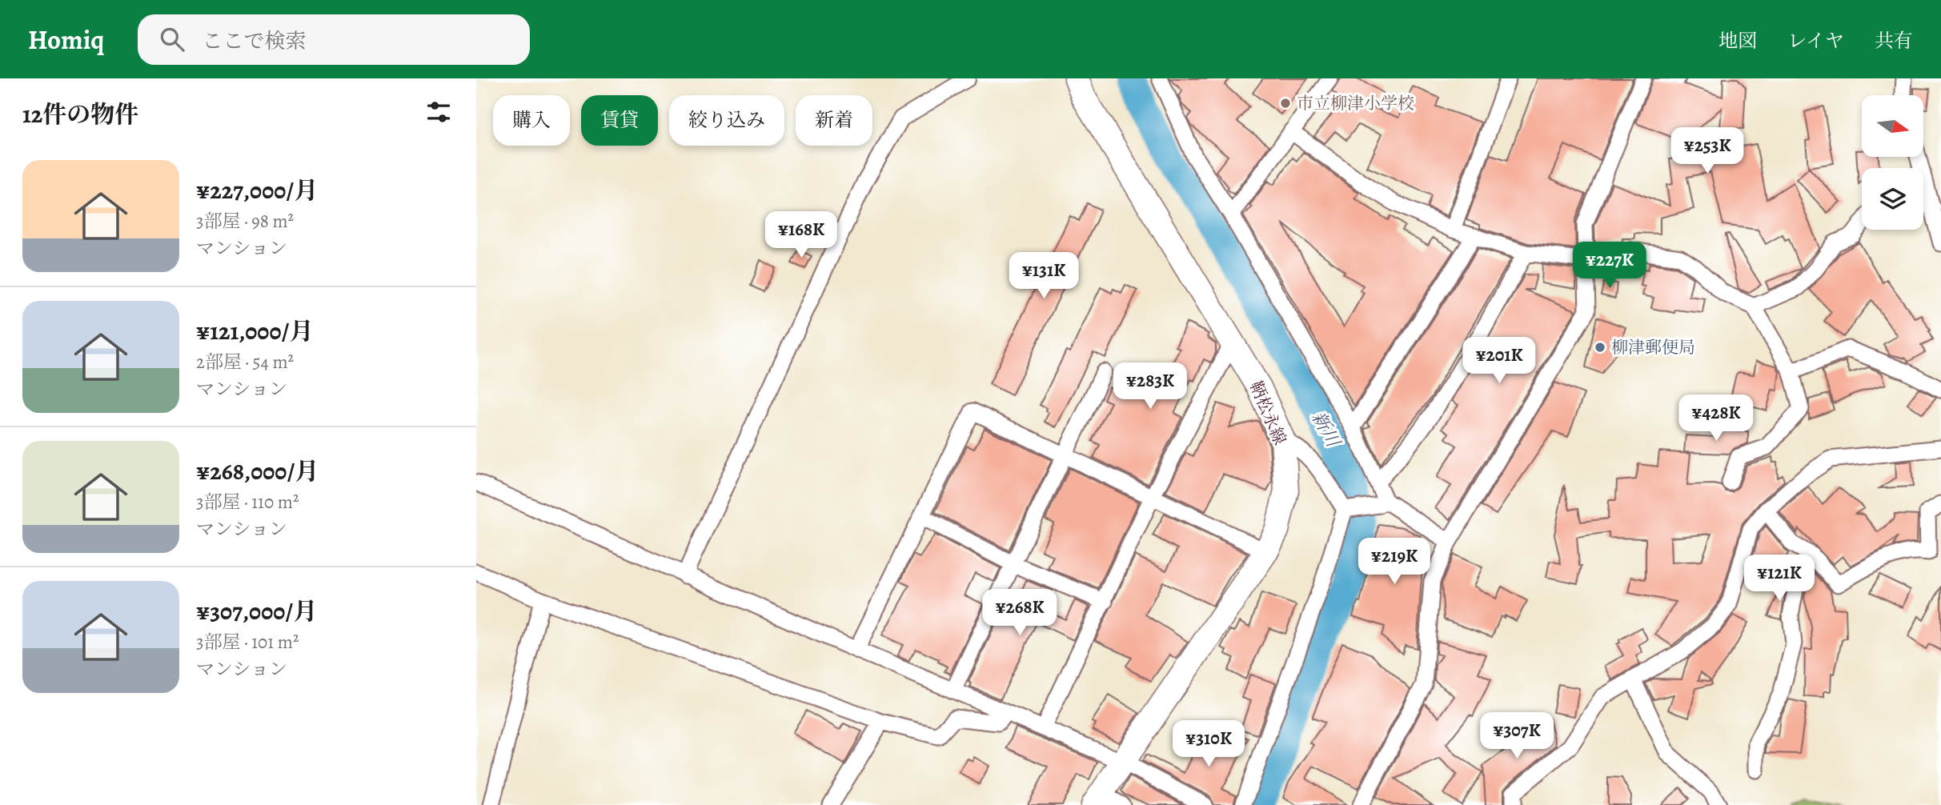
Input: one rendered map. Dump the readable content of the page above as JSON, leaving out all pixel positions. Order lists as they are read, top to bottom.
{
  "streets": {
    "main road": ["鞆松永線"]
  },
  "water": ["新川"],
  "places": ["市立柳津小学校", "柳津郵便局"],
  "north": "right",
  "page": {
    "header": "Homiq",
    "search": "ここで検索",
    "nav": ["地図", "レイヤ", "共有"],
    "heading": "12件の物件",
    "chip": [
      "購入",
      "賃貸",
      "絞り込み",
      "新着"
    ],
    "price": [
      "¥253K",
      "¥168K",
      "¥227K",
      "¥131K",
      "¥201K",
      "¥283K",
      "¥428K",
      "¥219K",
      "¥121K",
      "¥268K",
      "¥307K",
      "¥310K"
    ],
    "list": [
      {
        "name": "¥227,000/月",
        "note": "3部屋 · 98 m² · マンション"
      },
      {
        "name": "¥121,000/月",
        "note": "2部屋 · 54 m² · マンション"
      },
      {
        "name": "¥268,000/月",
        "note": "3部屋 · 110 m² · マンション"
      },
      {
        "name": "¥307,000/月",
        "note": "3部屋 · 101 m² · マンション"
      }
    ]
  }
}
